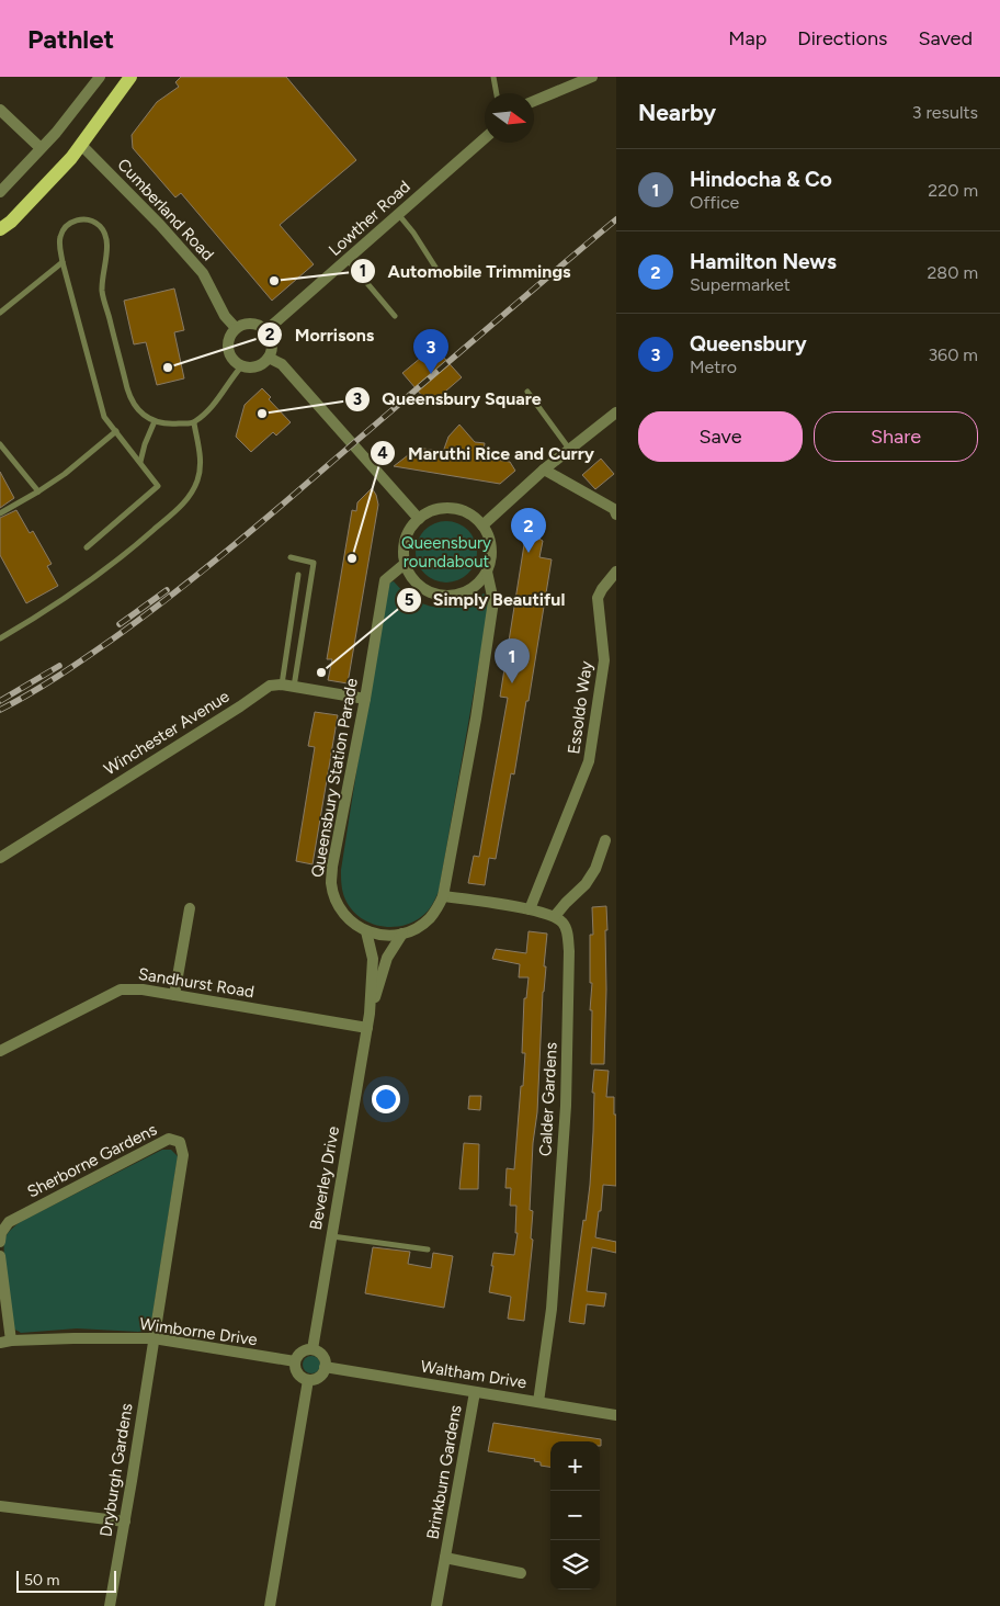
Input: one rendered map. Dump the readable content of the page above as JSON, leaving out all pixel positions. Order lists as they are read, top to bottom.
{
  "streets": {
    "street": [
      "Cumberland Road",
      "Lowther Road",
      "Essoldo Way",
      "Winchester Avenue",
      "Queensbury Station Parade",
      "Sandhurst Road",
      "Calder Gardens",
      "Sherborne Gardens",
      "Beverley Drive",
      "Wimborne Drive",
      "Waltham Drive",
      "Dryburgh Gardens",
      "Brinkburn Gardens"
    ]
  },
  "crossings": [
    ["Cumberland Road", "Lowther Road"],
    ["Queensbury Station Parade", "Beverley Drive"],
    ["Sandhurst Road", "Beverley Drive"],
    ["Calder Gardens", "Waltham Drive"],
    ["Sherborne Gardens", "Wimborne Drive"],
    ["Sherborne Gardens", "Dryburgh Gardens"],
    ["Beverley Drive", "Wimborne Drive"],
    ["Beverley Drive", "Waltham Drive"],
    ["Wimborne Drive", "Waltham Drive"],
    ["Wimborne Drive", "Dryburgh Gardens"],
    ["Waltham Drive", "Brinkburn Gardens"]
  ],
  "parks": ["Queensbury roundabout"],
  "places": [
    "Automobile Trimmings",
    "Morrisons",
    "Queensbury Square",
    "Maruthi Rice and Curry",
    "Simply Beautiful"
  ],
  "scale_bar": "50 m",
  "north": "right",
  "page": {
    "header": "Pathlet",
    "nav": ["Map", "Directions", "Saved"],
    "heading": ["Nearby", "3 results"],
    "list": [
      {
        "mark": "1",
        "name": "Hindocha & Co",
        "note": "Office",
        "value": "220 m"
      },
      {
        "mark": "2",
        "name": "Hamilton News",
        "note": "Supermarket",
        "value": "280 m"
      },
      {
        "mark": "3",
        "name": "Queensbury",
        "note": "Metro",
        "value": "360 m"
      }
    ],
    "pins": ["3", "2", "1"],
    "buttons": ["Save", "Share"],
    "map_buttons": ["+", "−"],
    "scale": "50 m"
  }
}
